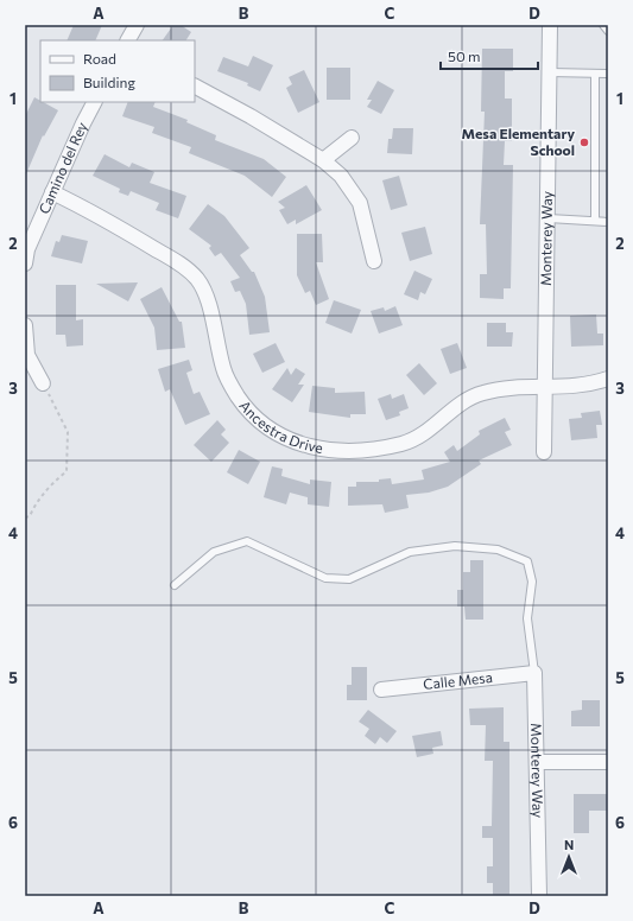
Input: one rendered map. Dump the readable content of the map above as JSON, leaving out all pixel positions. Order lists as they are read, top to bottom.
{
  "streets": {
    "street": [
      "Camino del Rey",
      "Monterey Way",
      "Ancestra Drive",
      "Calle Mesa"
    ]
  },
  "crossings": [
    ["Camino del Rey", "Ancestra Drive"],
    ["Monterey Way", "Ancestra Drive"],
    ["Monterey Way", "Calle Mesa"]
  ],
  "places": ["Mesa Elementary School"],
  "legend": ["Road", "Building"],
  "scale_bar": "50 m",
  "north": "top",
  "grid": {
    "columns": [
      "A",
      "B",
      "C",
      "D"
    ],
    "rows": [
      "1",
      "2",
      "3",
      "4",
      "5",
      "6"
    ]
  }
}
